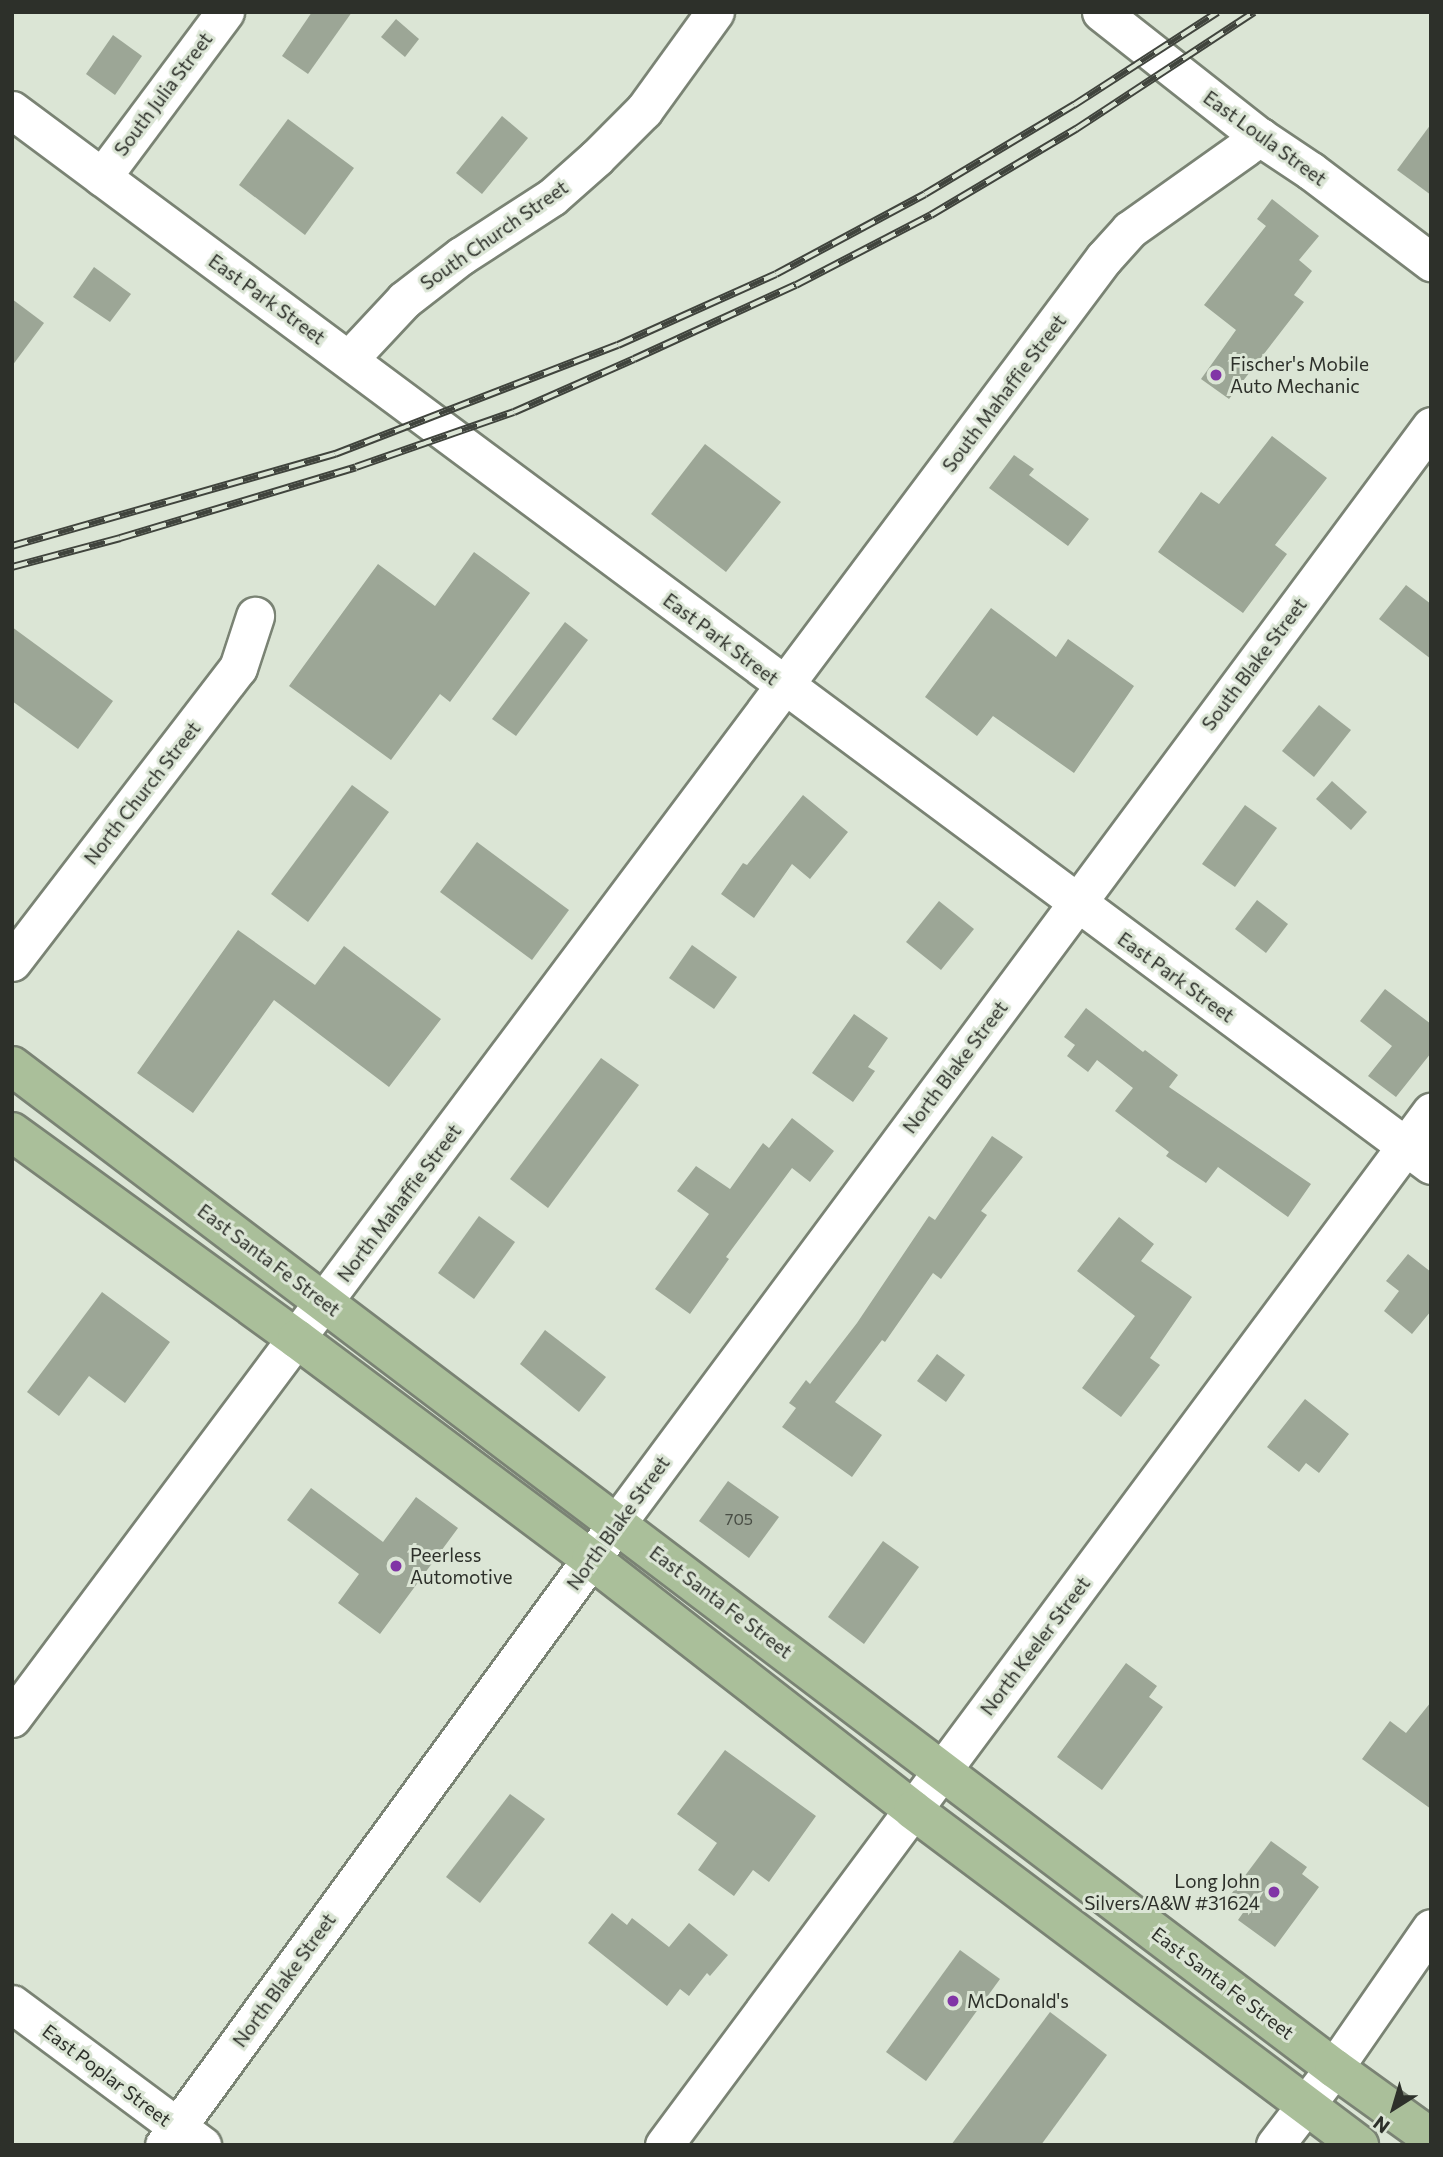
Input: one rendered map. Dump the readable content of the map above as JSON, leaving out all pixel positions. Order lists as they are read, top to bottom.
{
  "streets": {
    "main road": ["East Santa Fe Street"],
    "street": [
      "South Julia Street",
      "East Loula Street",
      "South Church Street",
      "East Park Street",
      "South Mahaffie Street",
      "South Blake Street",
      "North Church Street",
      "North Blake Street",
      "North Mahaffie Street",
      "North Keeler Street",
      "East Poplar Street"
    ]
  },
  "crossings": [
    ["South Julia Street", "East Park Street"],
    ["East Loula Street", "South Mahaffie Street"],
    ["South Church Street", "East Park Street"],
    ["East Park Street", "South Mahaffie Street"],
    ["East Park Street", "South Blake Street"],
    ["East Park Street", "North Blake Street"],
    ["East Park Street", "North Mahaffie Street"],
    ["East Park Street", "North Keeler Street"],
    ["South Mahaffie Street", "North Mahaffie Street"],
    ["South Blake Street", "North Blake Street"],
    ["North Blake Street", "East Santa Fe Street"],
    ["North Blake Street", "East Poplar Street"],
    ["North Mahaffie Street", "East Santa Fe Street"],
    ["East Santa Fe Street", "North Keeler Street"]
  ],
  "places": [
    "Fischer's Mobile Auto Mechanic",
    "Peerless Automotive",
    "Long John Silvers/A&W #31624",
    "McDonald's"
  ],
  "house_numbers": ["705"],
  "north": "bottom left"
}
